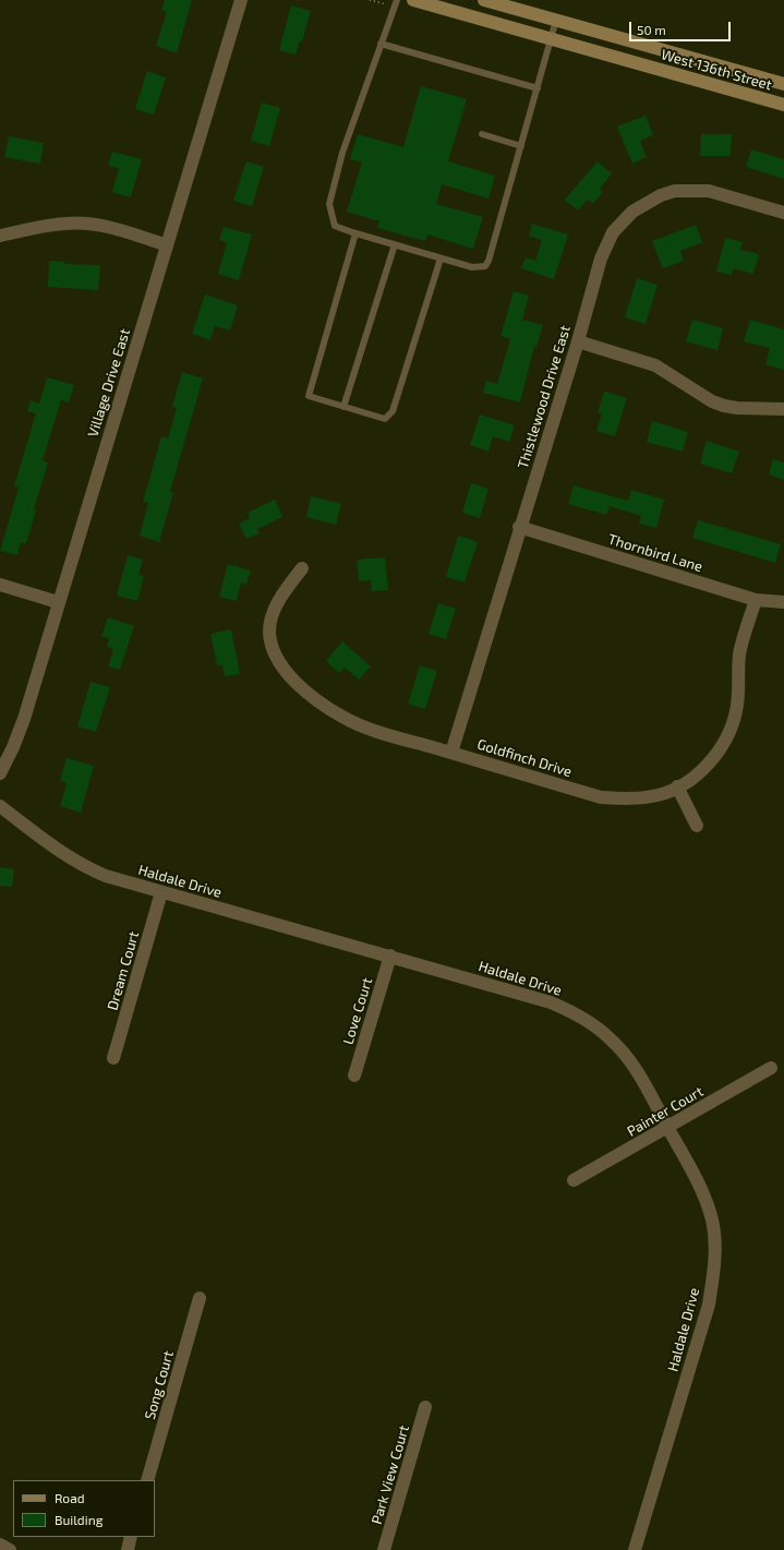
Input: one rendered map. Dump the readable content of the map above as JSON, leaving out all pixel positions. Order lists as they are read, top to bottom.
{
  "streets": {
    "street": [
      "West 136th Street",
      "Village Drive East",
      "Thistlewood Drive East",
      "Thornbird Lane",
      "Goldfinch Drive",
      "Haldale Drive",
      "Dream Court",
      "Love Court",
      "Painter Court",
      "Song Court",
      "Park View Court"
    ]
  },
  "crossings": [
    ["Thistlewood Drive East", "Thornbird Lane"],
    ["Thistlewood Drive East", "Goldfinch Drive"],
    ["Thornbird Lane", "Goldfinch Drive"],
    ["Haldale Drive", "Dream Court"],
    ["Haldale Drive", "Love Court"],
    ["Haldale Drive", "Painter Court"]
  ],
  "legend": ["Road", "Building"],
  "scale_bar": "50 m"
}
